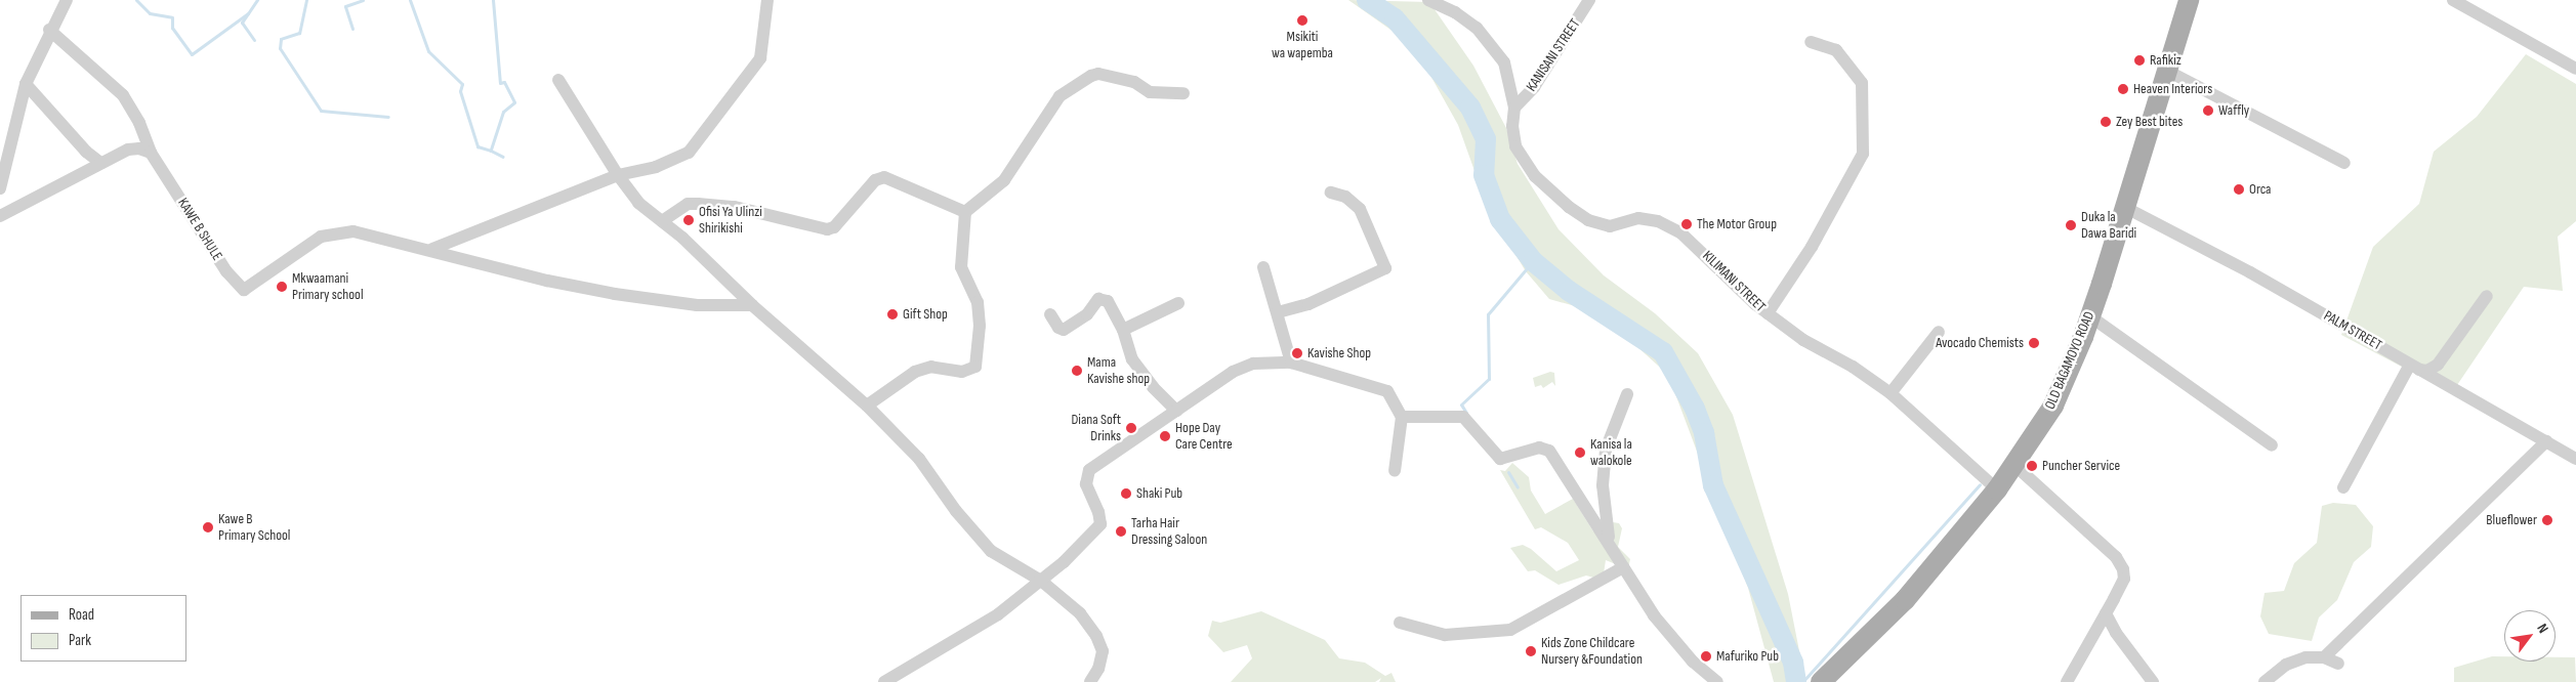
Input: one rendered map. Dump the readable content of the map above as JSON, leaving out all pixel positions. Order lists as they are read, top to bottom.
{
  "streets": {
    "main road": ["OLD BAGAMOYO ROAD"],
    "street": [
      "KANISANI STREET",
      "KAWE B SHULE",
      "KILIMANI STREET",
      "PALM STREET"
    ]
  },
  "crossings": [
    ["KANISANI STREET", "KILIMANI STREET"],
    ["KILIMANI STREET", "OLD BAGAMOYO ROAD"],
    ["PALM STREET", "OLD BAGAMOYO ROAD"]
  ],
  "places": [
    "Msikiti wa wapemba",
    "Rafikiz",
    "Heaven Interiors",
    "Waffly",
    "Zey Best bites",
    "Orca",
    "Ofisi Ya Ulinzi Shirikishi",
    "The Motor Group",
    "Duka la Dawa Baridi",
    "Mkwaamani Primary school",
    "Gift Shop",
    "Avocado Chemists",
    "Kavishe Shop",
    "Mama Kavishe shop",
    "Diana Soft Drinks",
    "Hope Day Care Centre",
    "Kanisa la walokole",
    "Puncher Service",
    "Shaki Pub",
    "Blueflower",
    "Kawe B Primary School",
    "Tarha Hair Dressing Saloon",
    "Kids Zone Childcare Nursery &Foundation",
    "Mafuriko Pub"
  ],
  "legend": ["Road", "Park"],
  "north": "top right"
}
